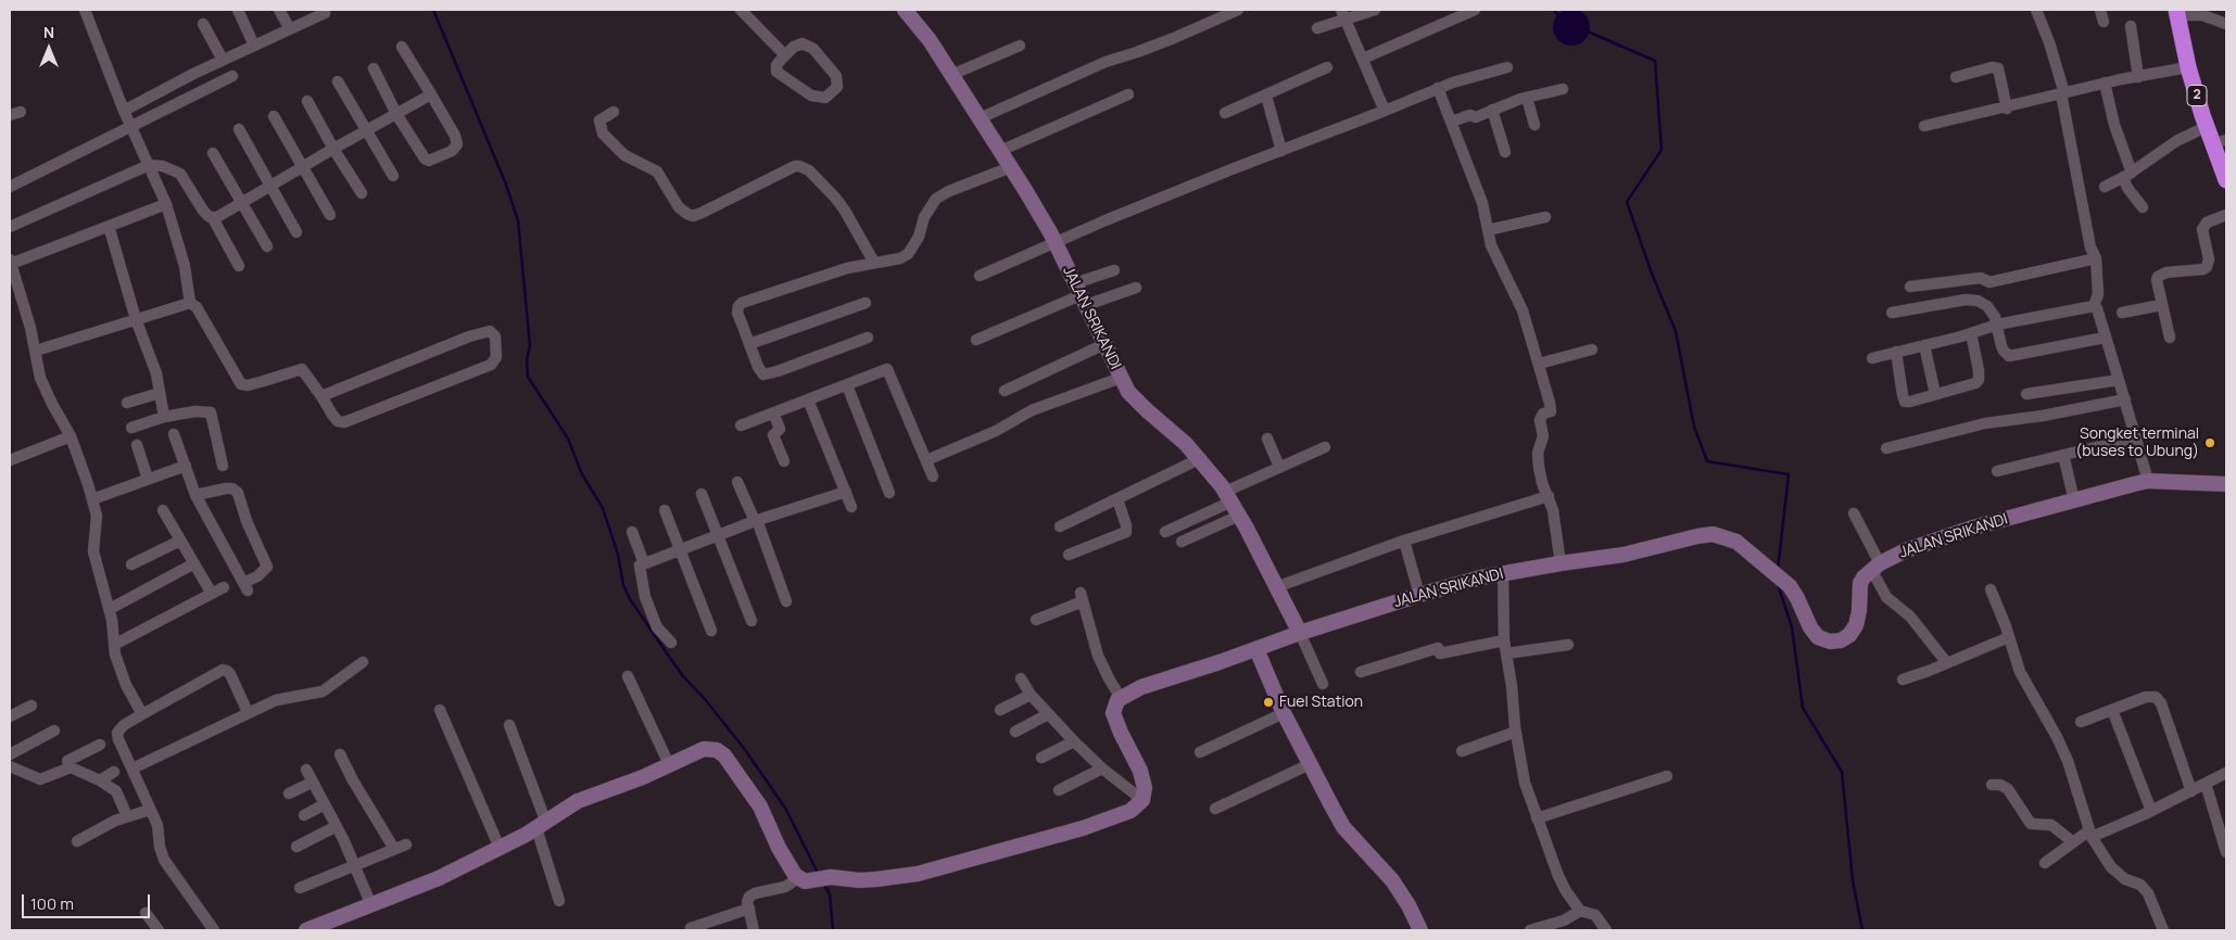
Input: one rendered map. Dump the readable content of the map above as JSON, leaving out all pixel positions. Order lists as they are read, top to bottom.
{
  "streets": {
    "highway": ["2"],
    "street": ["JALAN SRIKANDI"]
  },
  "places": ["Songket terminal (buses to Ubung)", "Fuel Station"],
  "scale_bar": "100 m",
  "north": "top"
}
